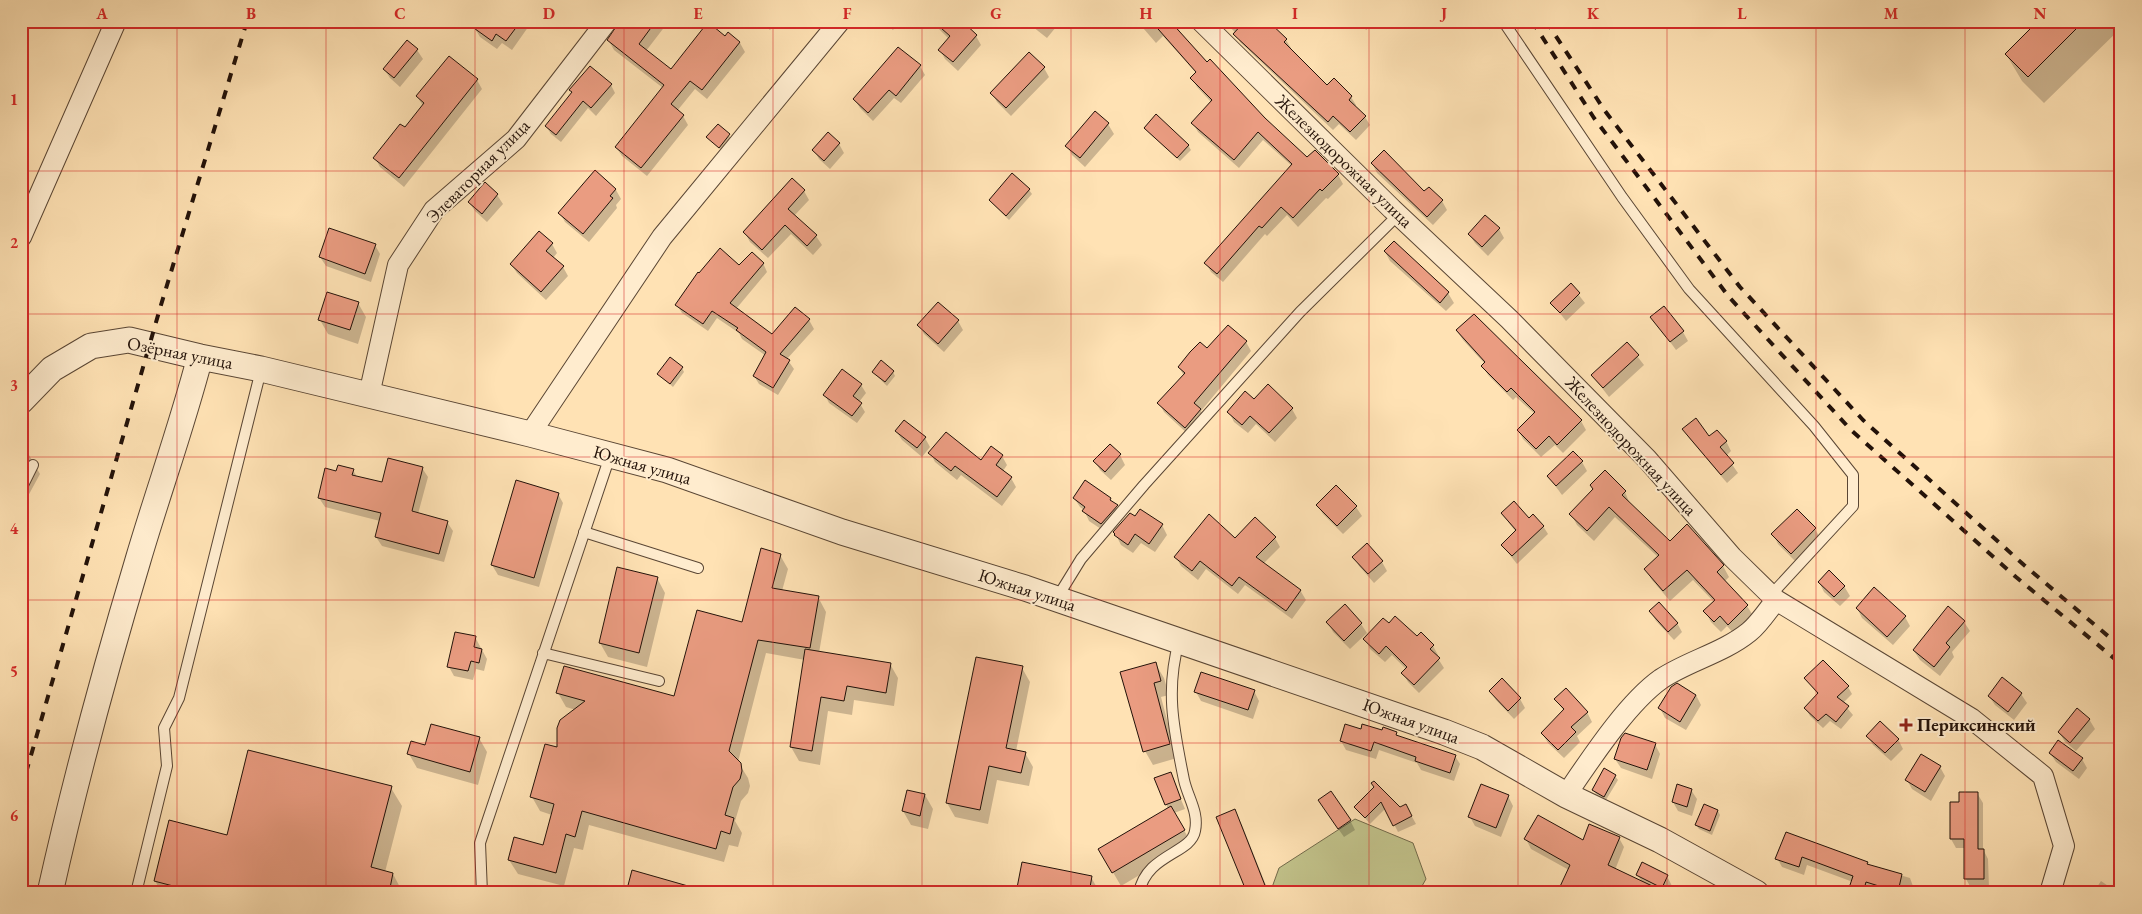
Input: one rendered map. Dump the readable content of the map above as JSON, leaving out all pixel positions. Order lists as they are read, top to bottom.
{
  "streets": {
    "street": [
      "Железнодорожная улица",
      "Элеваторная улица",
      "Озёрная улица",
      "Южная улица"
    ]
  },
  "crossings": [
    ["Элеваторная улица", "Южная улица"],
    ["Озёрная улица", "Южная улица"]
  ],
  "places": {
    "health": ["Периксинский"]
  },
  "grid": {
    "columns": [
      "A",
      "B",
      "C",
      "D",
      "E",
      "F",
      "G",
      "H",
      "I",
      "J",
      "K",
      "L",
      "M",
      "N"
    ],
    "rows": [
      "1",
      "2",
      "3",
      "4",
      "5",
      "6"
    ]
  }
}
